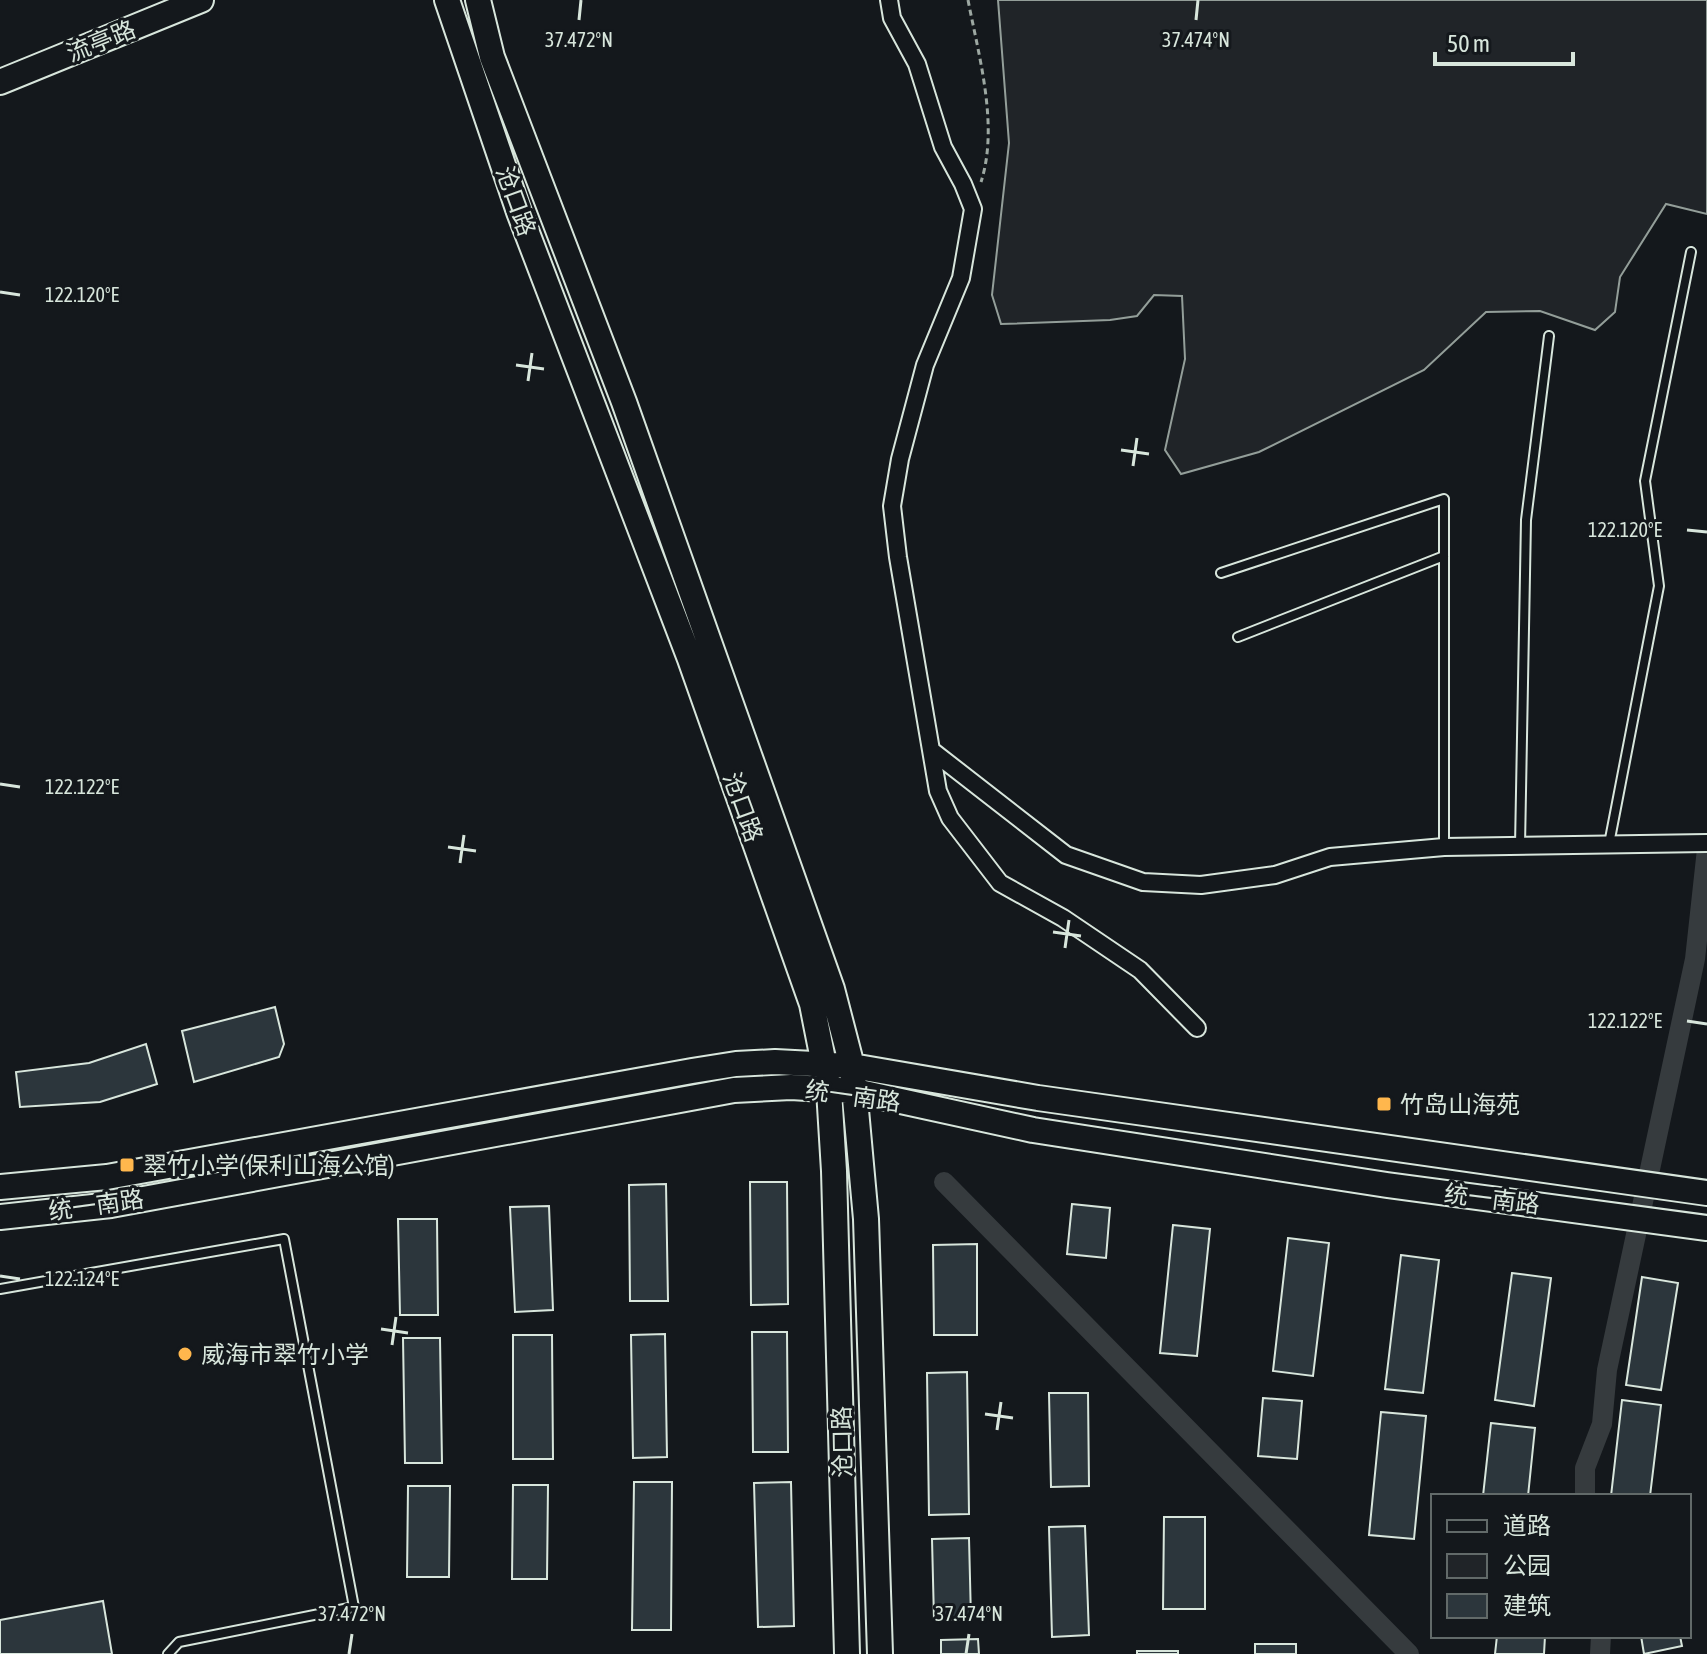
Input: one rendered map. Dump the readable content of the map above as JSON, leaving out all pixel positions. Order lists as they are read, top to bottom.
{
  "streets": {
    "street": ["流亭路", "沧口路", "统一南路"]
  },
  "crossings": [
    ["沧口路", "统一南路"]
  ],
  "places": {
    "transit": ["竹岛山海苑", "翠竹小学(保利山海公馆)"],
    "other": ["威海市翠竹小学"]
  },
  "legend": ["道路", "公园", "建筑"],
  "scale_bar": "50 m",
  "coordinates": [
    "37.472°N",
    "37.474°N",
    "122.120°E",
    "122.122°E",
    "122.124°E"
  ]
}
